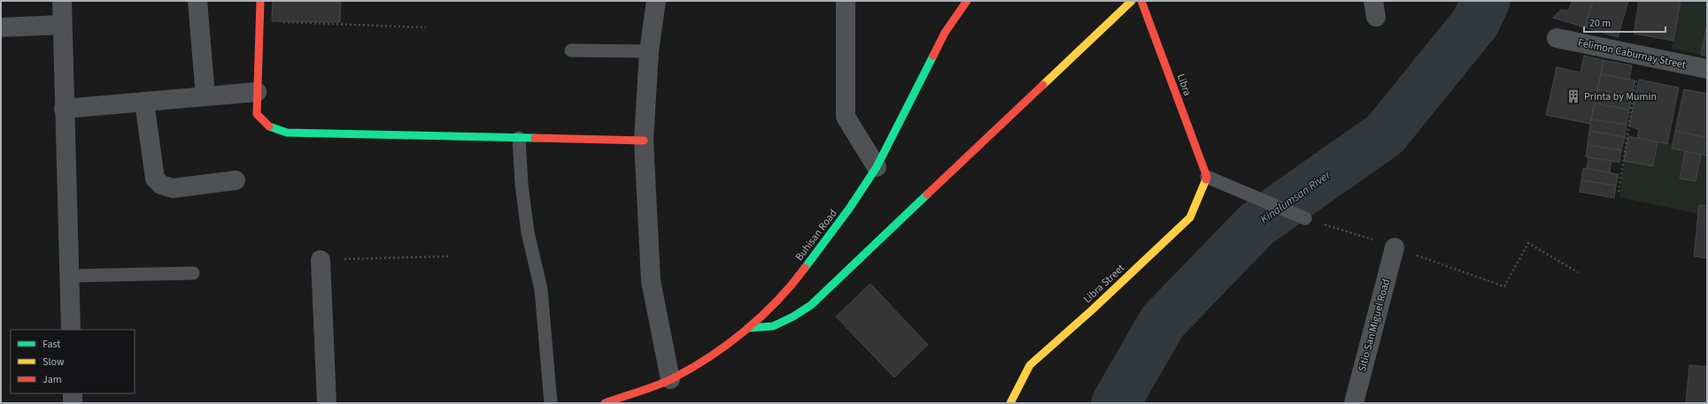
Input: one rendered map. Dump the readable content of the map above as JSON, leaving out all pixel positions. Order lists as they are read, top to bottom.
{
  "streets": {
    "street": [
      "Felimon Caburnay Street",
      "Libra",
      "Buhisan Road",
      "Libra Street",
      "Sitio San Miguel Road"
    ]
  },
  "crossings": [
    ["Libra", "Libra Street"]
  ],
  "water": ["Kinalumsan River"],
  "places": {
    "building": ["Printa by Mumin"]
  },
  "legend": ["Fast", "Slow", "Jam"],
  "scale_bar": "20 m"
}
